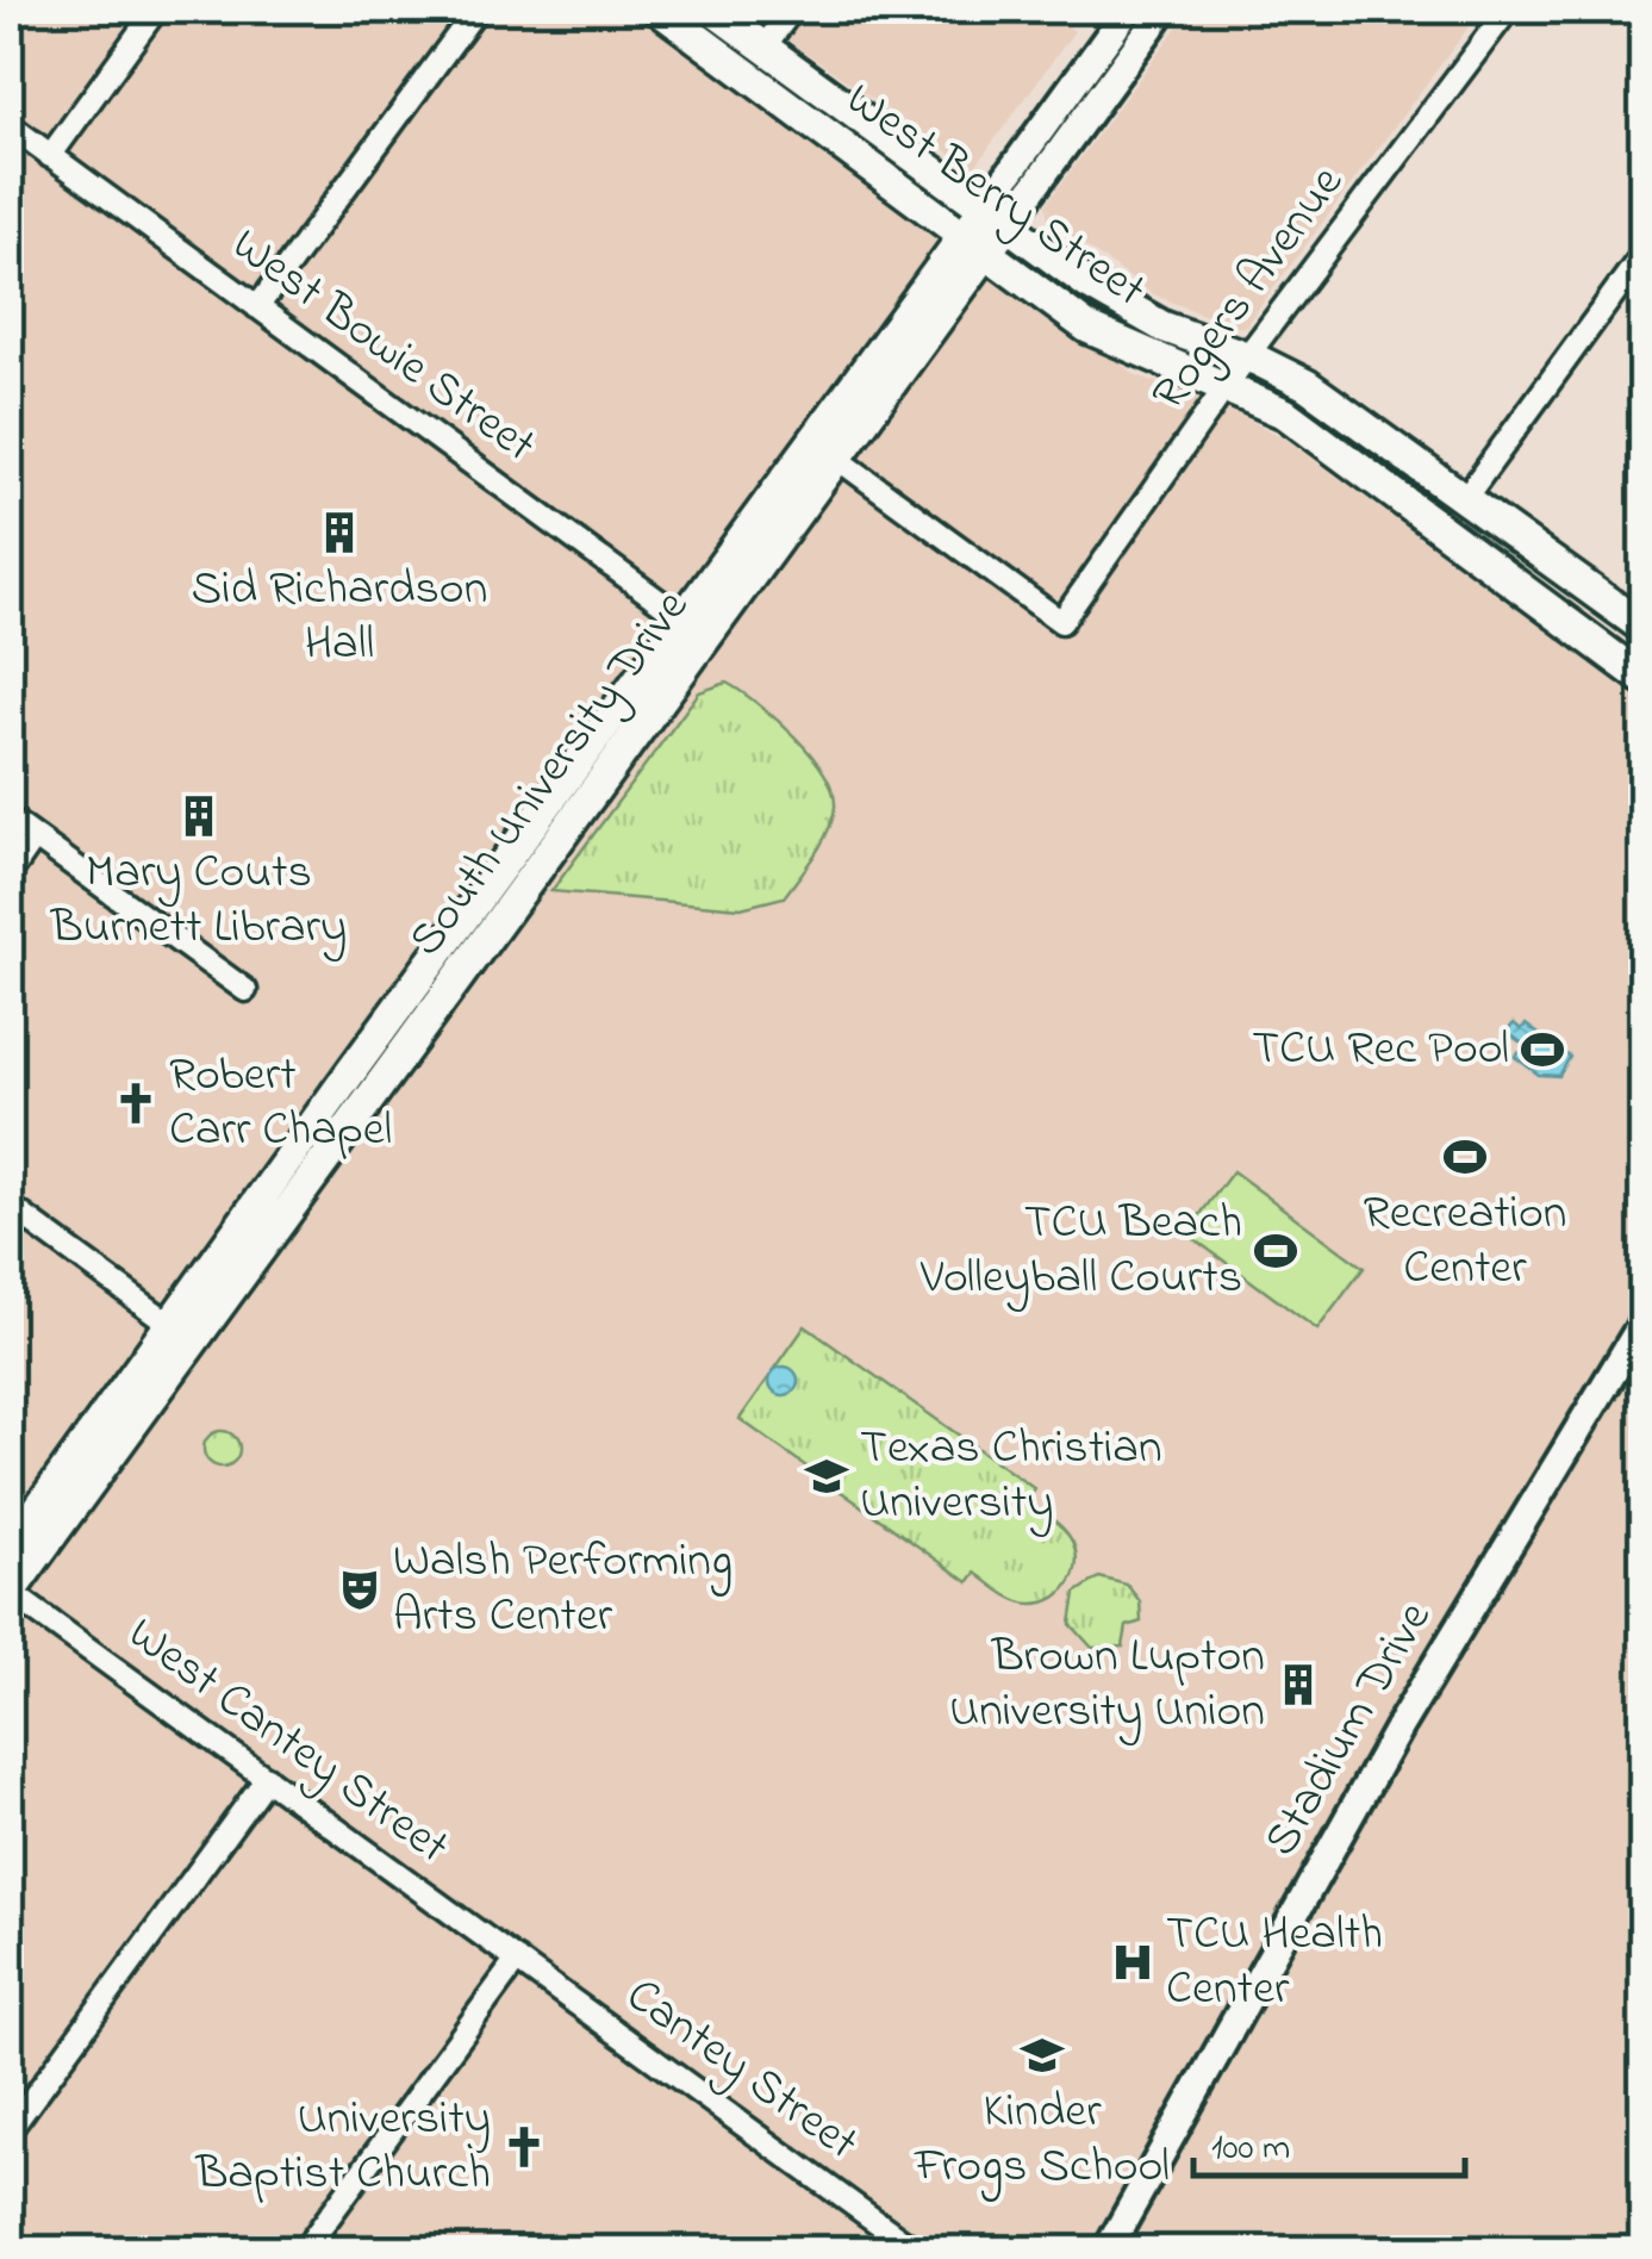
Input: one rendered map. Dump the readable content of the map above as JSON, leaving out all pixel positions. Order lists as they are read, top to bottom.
{
  "streets": {
    "main road": ["West Berry Street", "South University Drive"],
    "street": [
      "Rogers Avenue",
      "West Bowie Street",
      "Stadium Drive",
      "West Cantey Street",
      "Cantey Street"
    ]
  },
  "crossings": [
    ["West Berry Street", "Rogers Avenue"],
    ["West Berry Street", "South University Drive"],
    ["Rogers Avenue", "South University Drive"],
    ["West Bowie Street", "South University Drive"],
    ["South University Drive", "West Cantey Street"],
    ["West Cantey Street", "Cantey Street"]
  ],
  "places": {
    "building": ["Sid Richardson Hall", "Mary Couts Burnett Library", "Brown Lupton University Union"],
    "sports": ["TCU Rec Pool", "Recreation Center", "TCU Beach Volleyball Courts"],
    "church": ["Robert Carr Chapel", "University Baptist Church"],
    "school or university": ["Texas Christian University", "Kinder Frogs School"],
    "theatre": ["Walsh Performing Arts Center"],
    "hospital": ["TCU Health Center"]
  },
  "scale_bar": "100 m"
}
